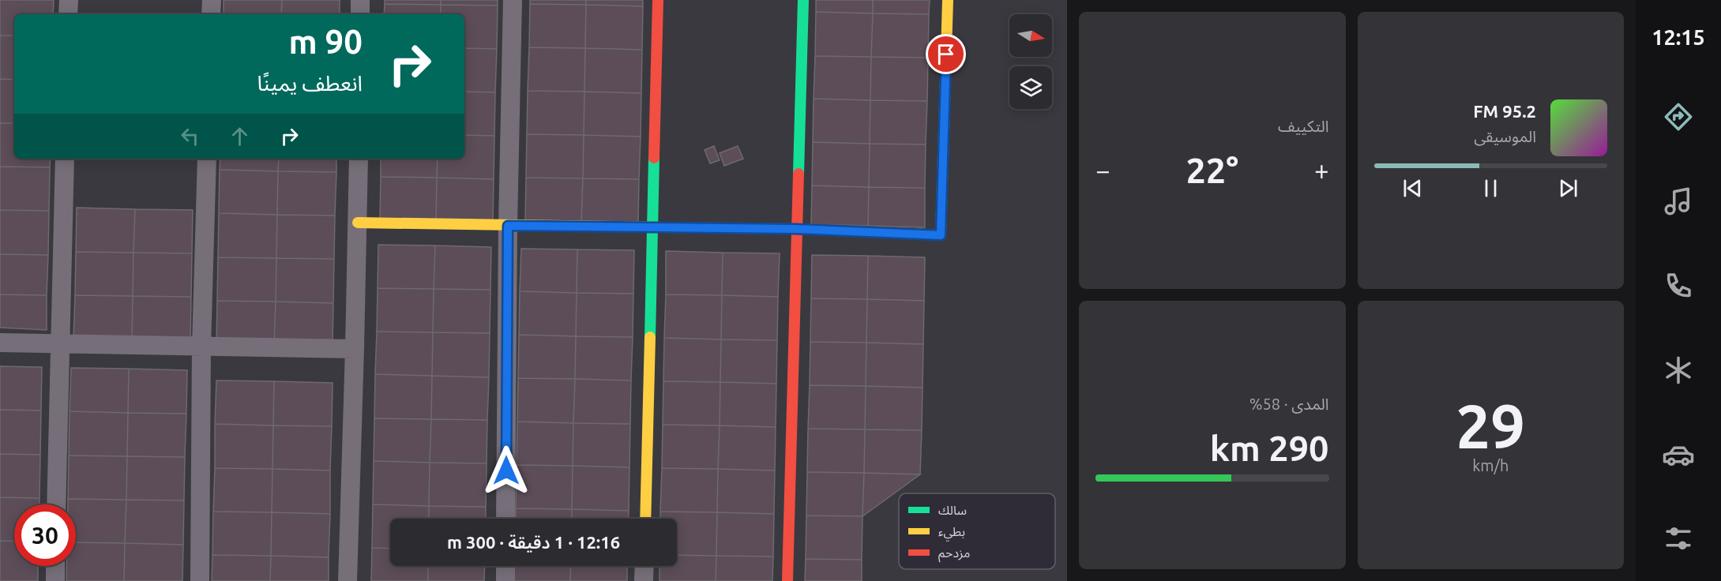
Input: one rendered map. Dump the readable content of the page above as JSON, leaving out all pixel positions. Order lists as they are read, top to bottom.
{
  "legend": ["سالك", "بطيء", "مزدحم"],
  "north": "right",
  "page": {
    "tabs": "12:15",
    "tile": [
      "التكييف",
      ["29", "km/h"],
      ["المدى · 58%", "290 km"]
    ],
    "turn": ["90 m", "انعطف يمينًا"],
    "song": ["95.2 FM", "الموسيقى"],
    "heat": ["−", "22°", "+"],
    "limit": "30",
    "trip": "12:16 · 1 دقيقة · 300 m"
  }
}
